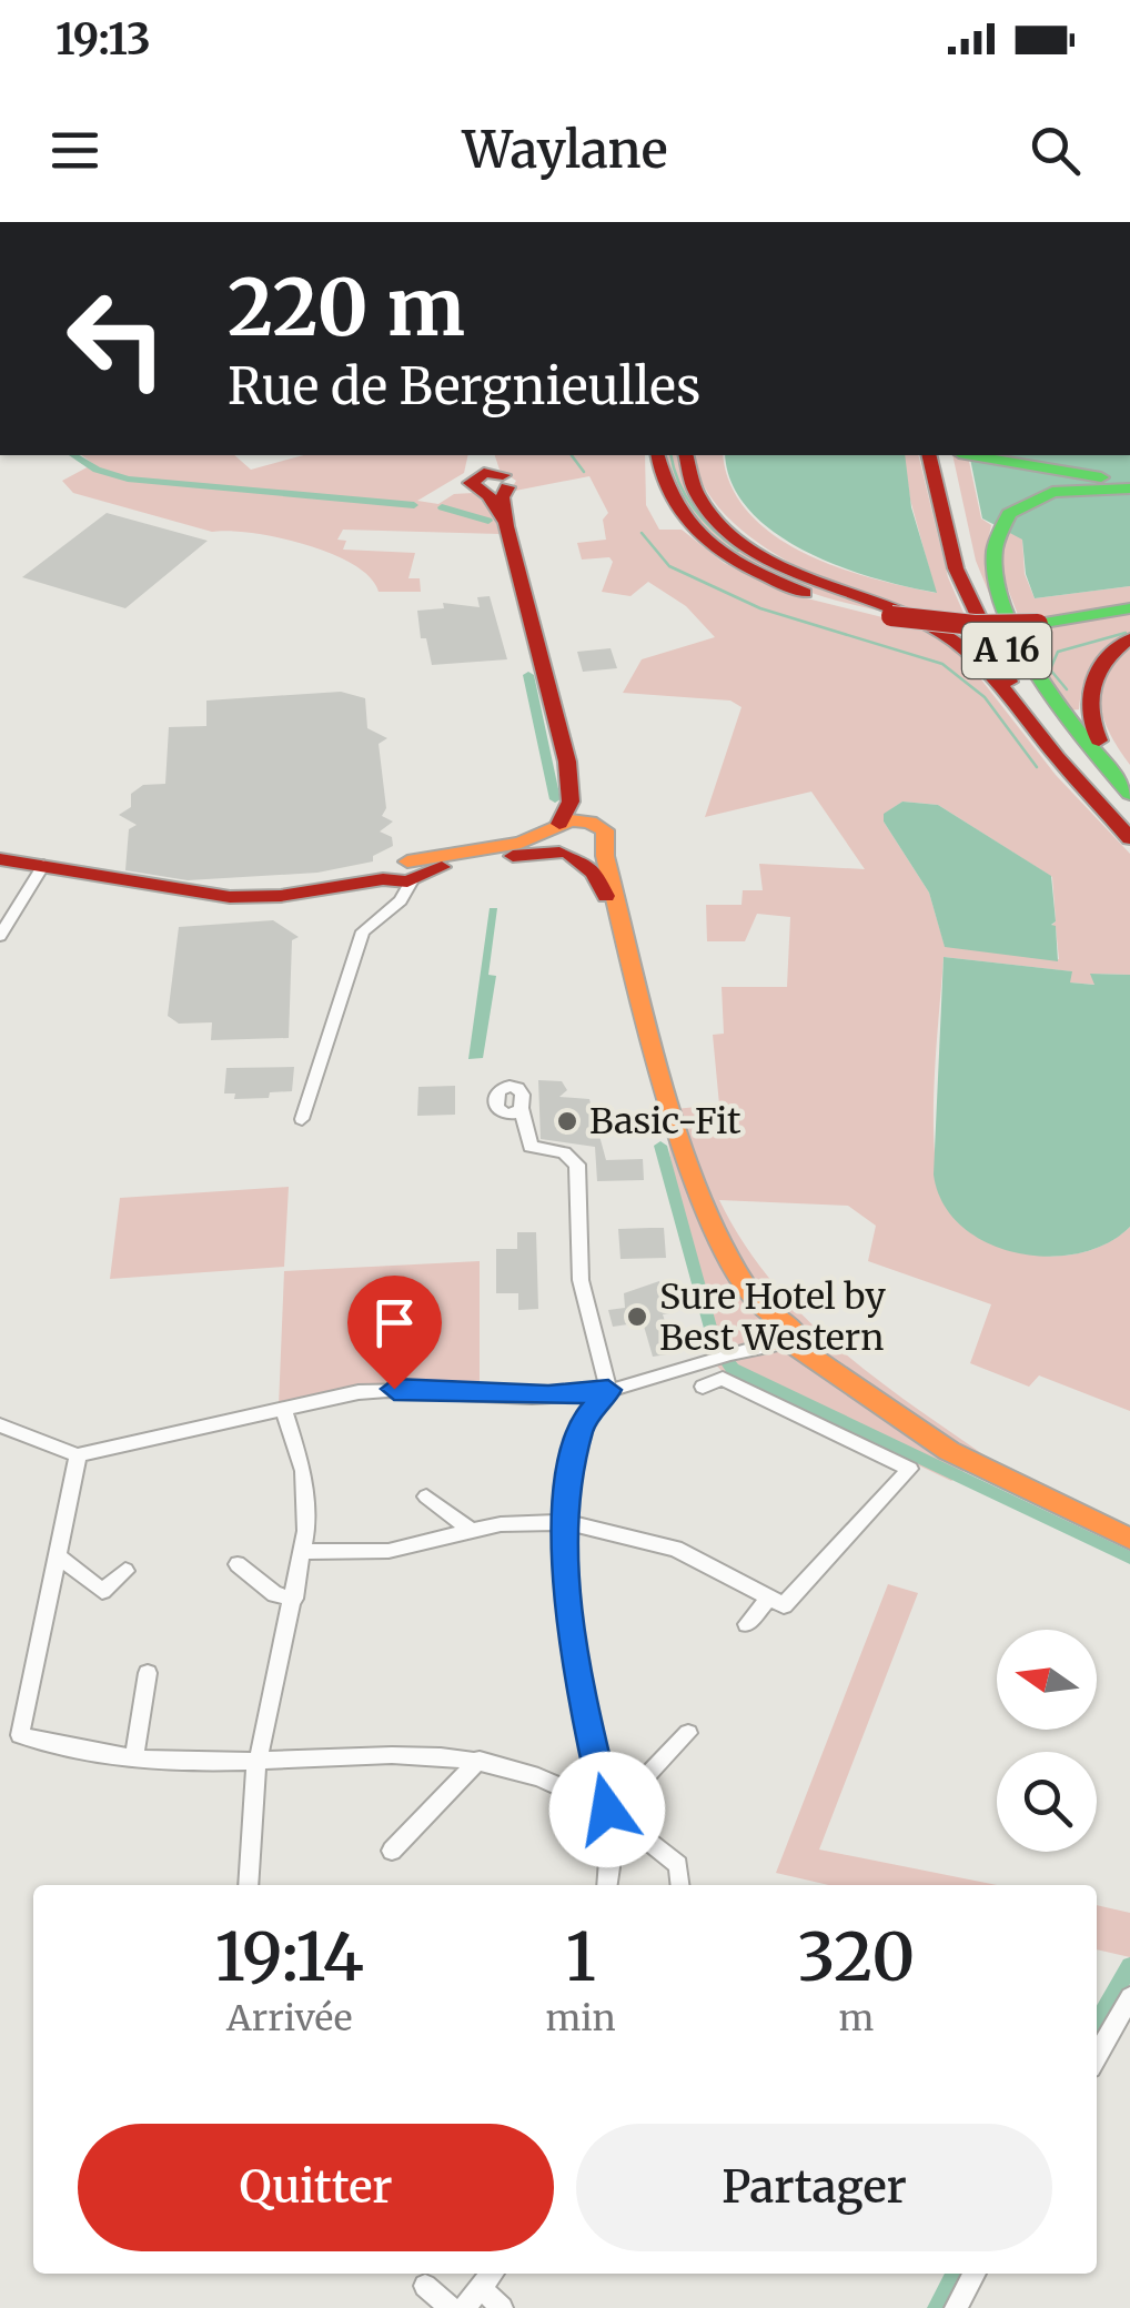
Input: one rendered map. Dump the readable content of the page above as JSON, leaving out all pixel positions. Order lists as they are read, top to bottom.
{
  "streets": {
    "main road": ["A 16"]
  },
  "places": ["Basic-Fit", "Sure Hotel by Best Western"],
  "north": "left",
  "page": {
    "status": "19:13",
    "header": "Waylane",
    "turn": ["220 m", "Rue de Bergnieulles"],
    "eta": [
      "19:14",
      "Arrivée",
      "1",
      "min",
      "320",
      "m"
    ],
    "buttons": ["Quitter", "Partager"]
  }
}
